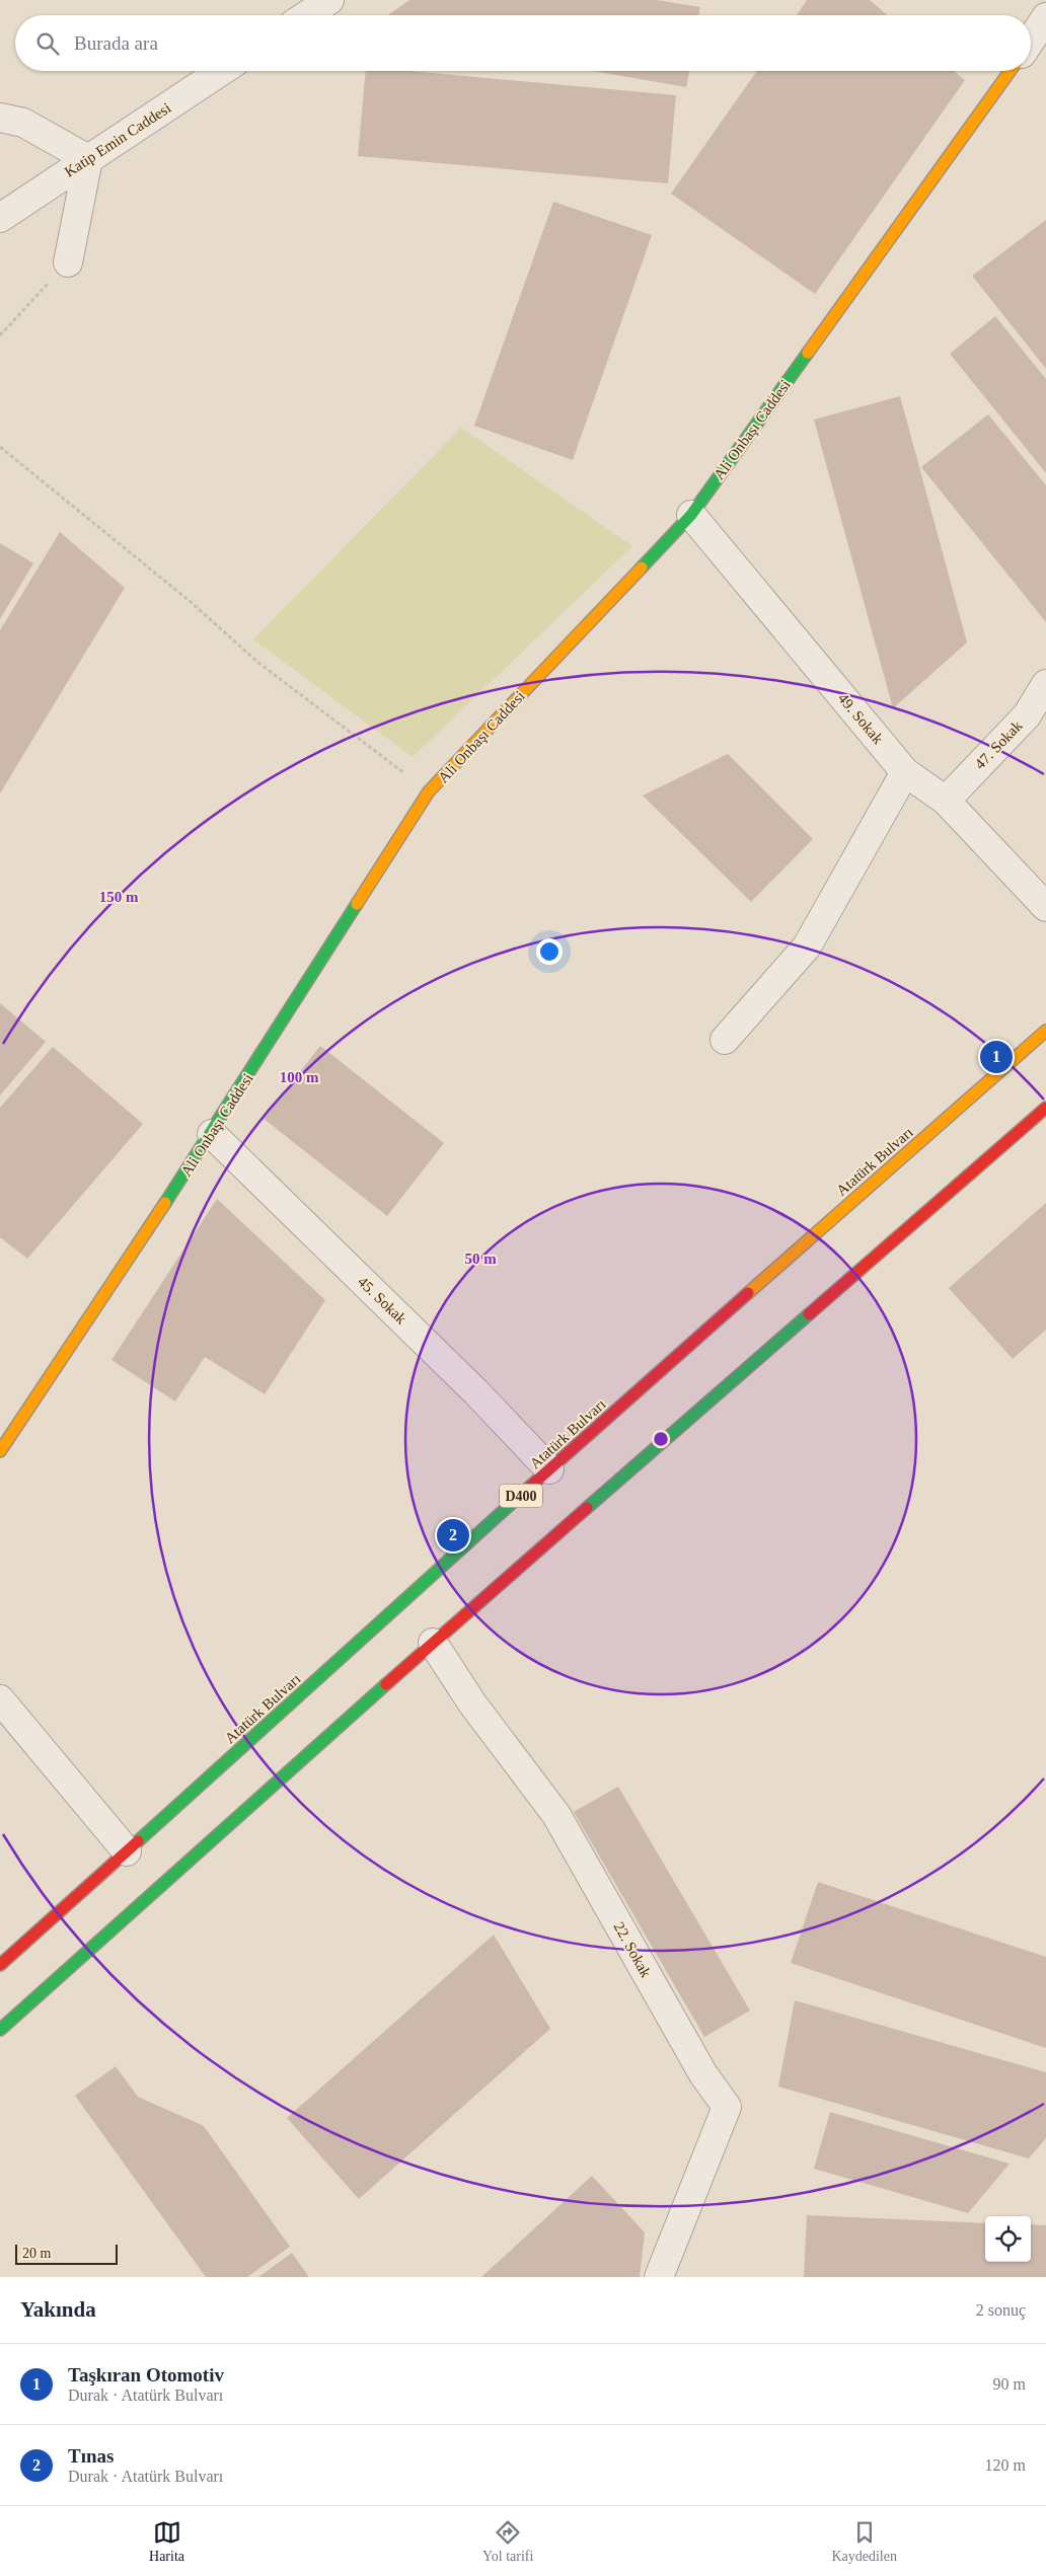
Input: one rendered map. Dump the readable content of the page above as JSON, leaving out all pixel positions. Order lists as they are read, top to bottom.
{
  "streets": {
    "main road": ["Ali Onbaşı Caddesi", "Atatürk Bulvarı", "D400"],
    "street": [
      "Katip Emin Caddesi",
      "49. Sokak",
      "47. Sokak",
      "45. Sokak",
      "22. Sokak"
    ]
  },
  "crossings": [
    ["Ali Onbaşı Caddesi", "49. Sokak"],
    ["Ali Onbaşı Caddesi", "45. Sokak"],
    ["49. Sokak", "47. Sokak"],
    ["Atatürk Bulvarı", "45. Sokak"]
  ],
  "scale_bar": "20 m",
  "page": {
    "search": "Burada ara",
    "pins": ["1", "2"],
    "scale": "20 m",
    "heading": ["Yakında", "2 sonuç"],
    "list": [
      {
        "mark": "1",
        "name": "Taşkıran Otomotiv",
        "note": "Durak · Atatürk Bulvarı",
        "value": "90 m"
      },
      {
        "mark": "2",
        "name": "Tınas",
        "note": "Durak · Atatürk Bulvarı",
        "value": "120 m"
      }
    ],
    "nav": ["Harita", "Yol tarifi", "Kaydedilen"]
  },
  "rings": ["150 m", "100 m", "50 m"]
}
